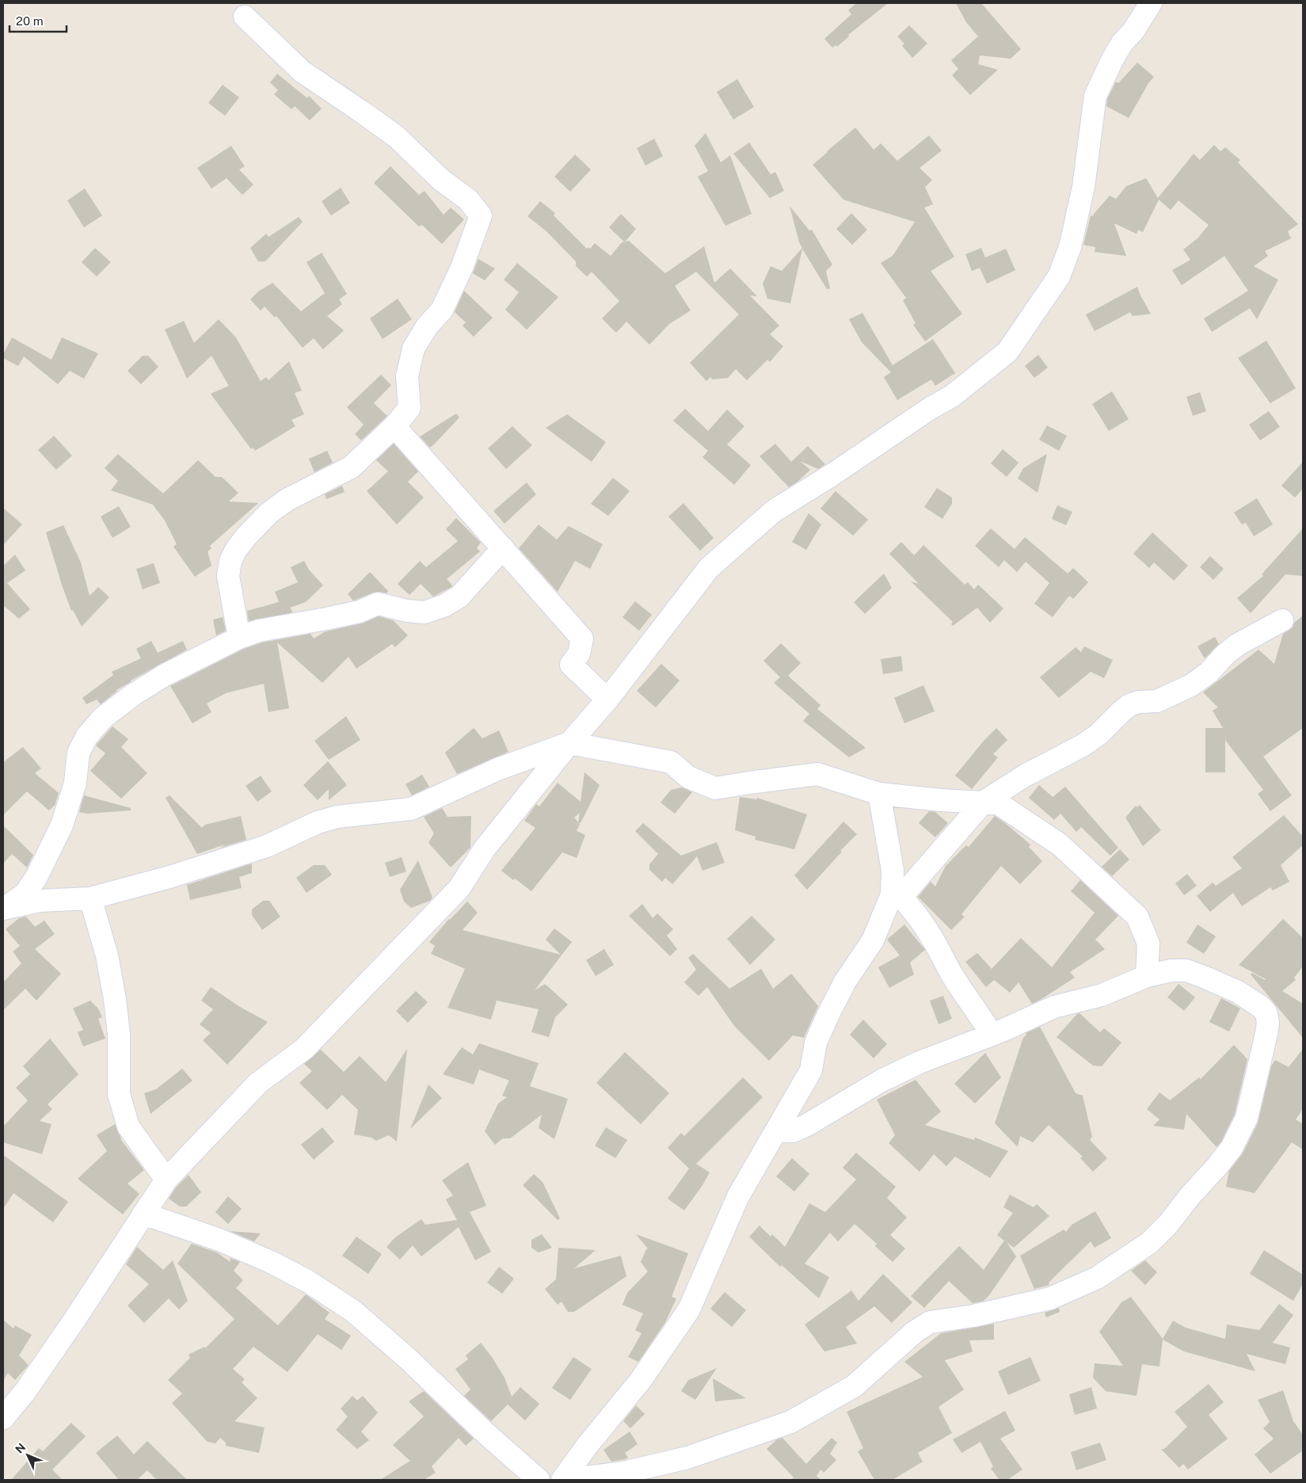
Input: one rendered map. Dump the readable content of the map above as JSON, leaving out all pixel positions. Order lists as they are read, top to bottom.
{
  "scale_bar": "20 m",
  "north": "top left"
}
